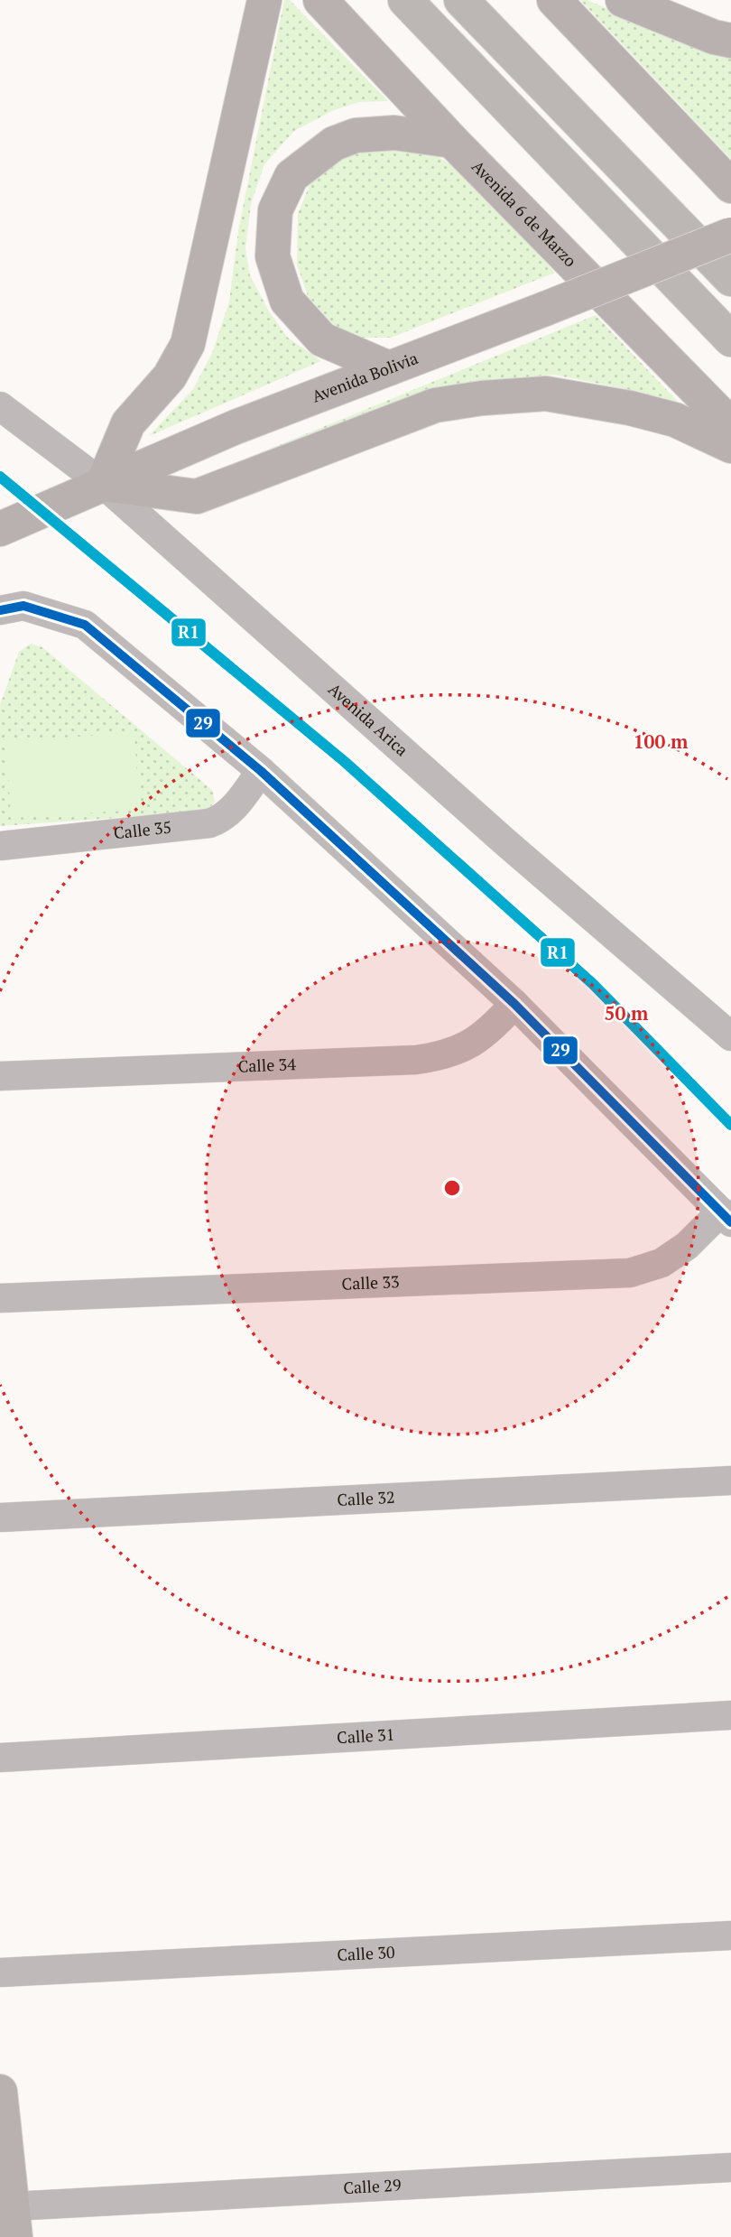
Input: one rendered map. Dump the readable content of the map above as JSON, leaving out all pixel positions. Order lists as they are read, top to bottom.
{
  "streets": {
    "main road": ["Avenida 6 de Marzo", "Avenida Bolivia"],
    "street": [
      "Avenida Arica",
      "Calle 35",
      "Calle 34",
      "Calle 33",
      "Calle 32",
      "Calle 31",
      "Calle 30",
      "Calle 29"
    ]
  },
  "crossings": [
    ["Avenida Bolivia", "Avenida Arica"]
  ],
  "lines": ["transit line R1", "transit line 29"],
  "rings": ["100 m", "50 m"]
}
